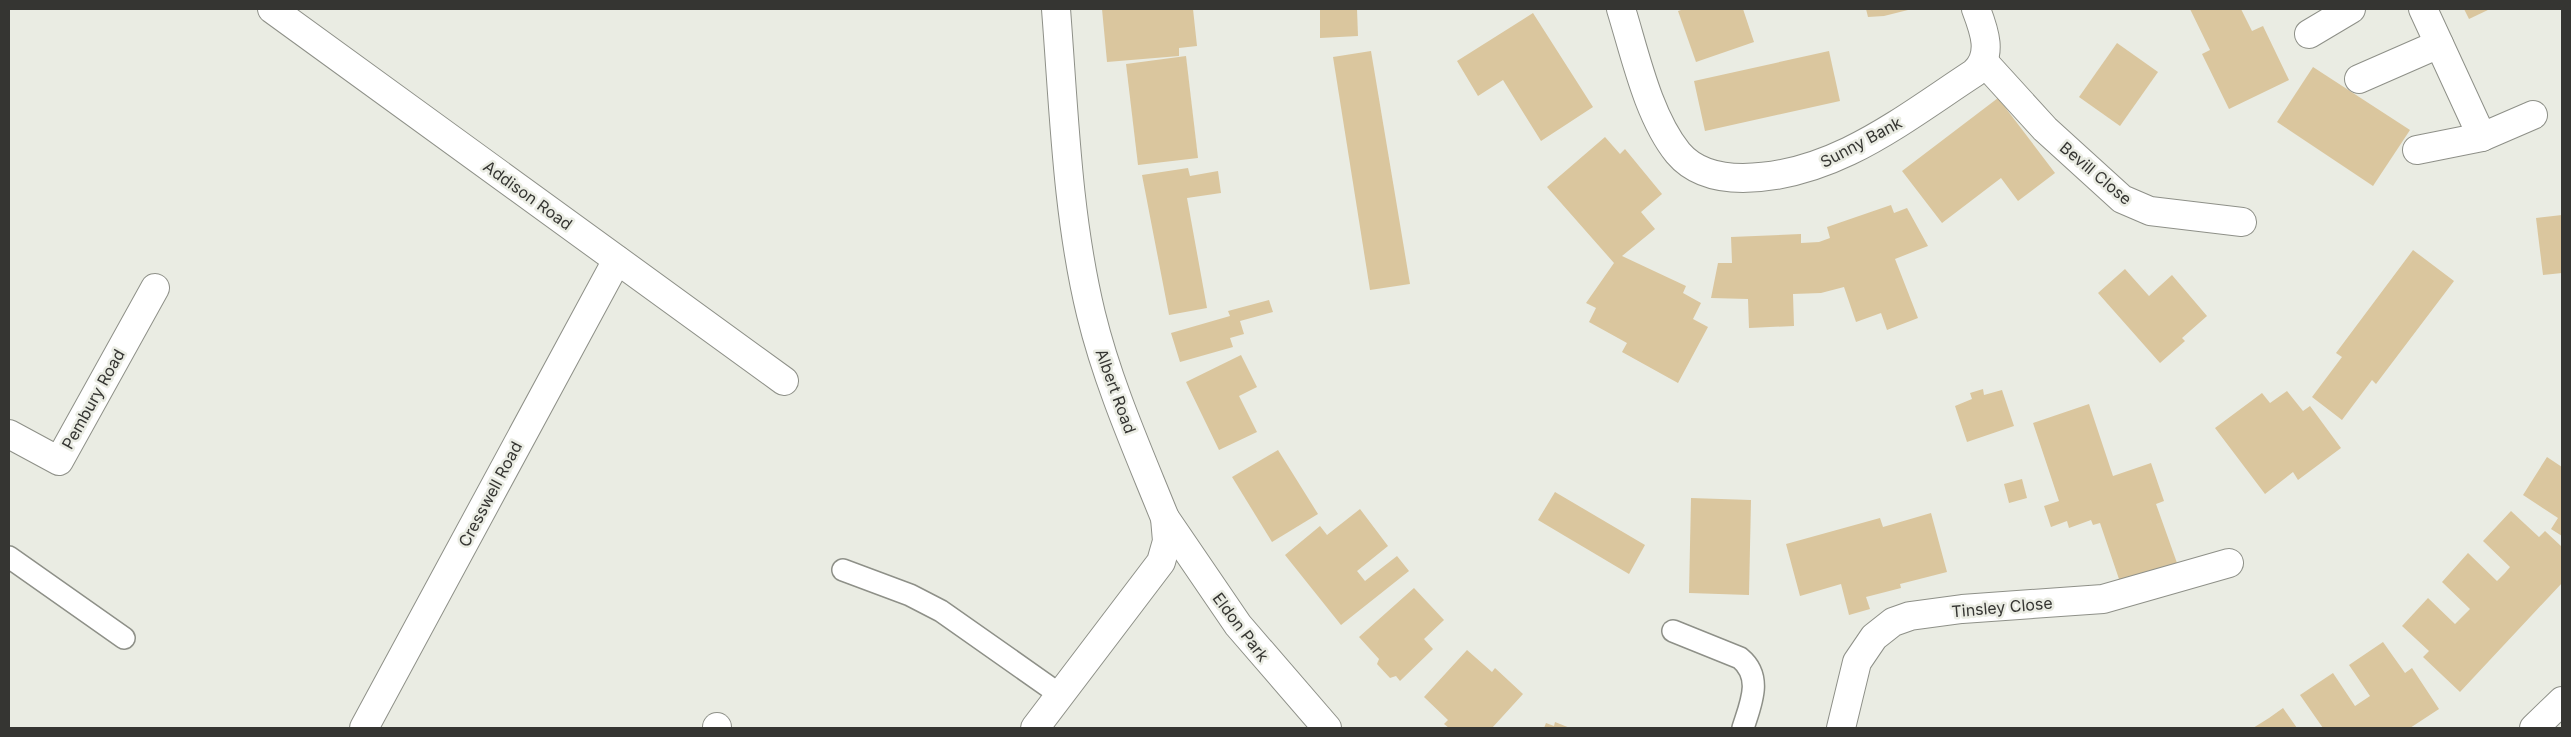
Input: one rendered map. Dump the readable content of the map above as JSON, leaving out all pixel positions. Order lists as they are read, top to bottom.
{
  "streets": {
    "street": [
      "Sunny Bank",
      "Bevill Close",
      "Addison Road",
      "Albert Road",
      "Pembury Road",
      "Cresswell Road",
      "Tinsley Close",
      "Eldon Park"
    ]
  },
  "crossings": [
    ["Sunny Bank", "Bevill Close"],
    ["Addison Road", "Cresswell Road"],
    ["Albert Road", "Eldon Park"]
  ]
}
